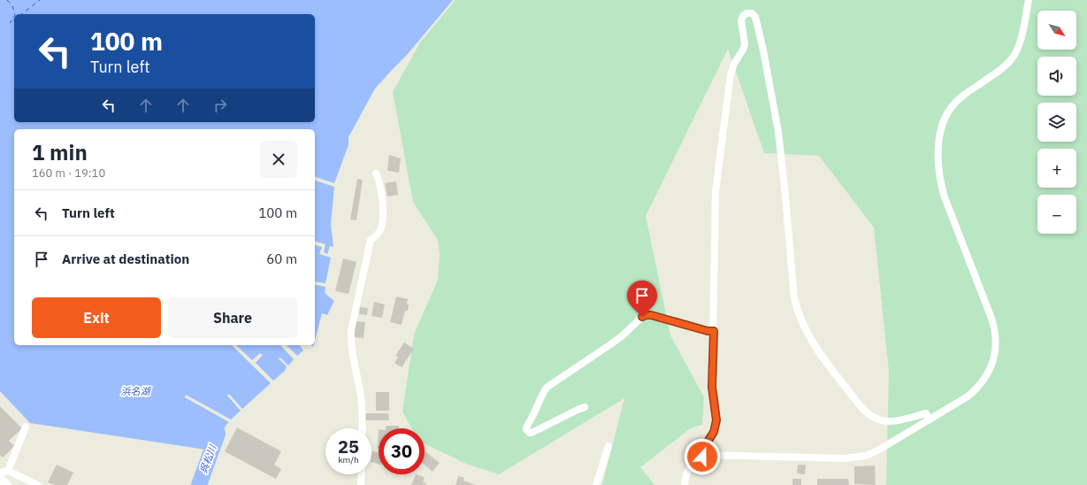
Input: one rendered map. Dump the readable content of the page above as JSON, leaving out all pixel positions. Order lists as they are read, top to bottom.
{
  "water": ["浜名湖", "呉松川"],
  "north": "bottom right",
  "page": {
    "map_buttons": ["+", "−"],
    "turn": ["100 m", "Turn left"],
    "heading": ["1 min", "160 m · 19:10"],
    "list": [
      {
        "name": "Turn left",
        "value": "100 m"
      },
      {
        "name": "Arrive at destination",
        "value": "60 m"
      }
    ],
    "buttons": ["Exit", "Share"],
    "speed": "25 km/h",
    "limit": "30"
  }
}
